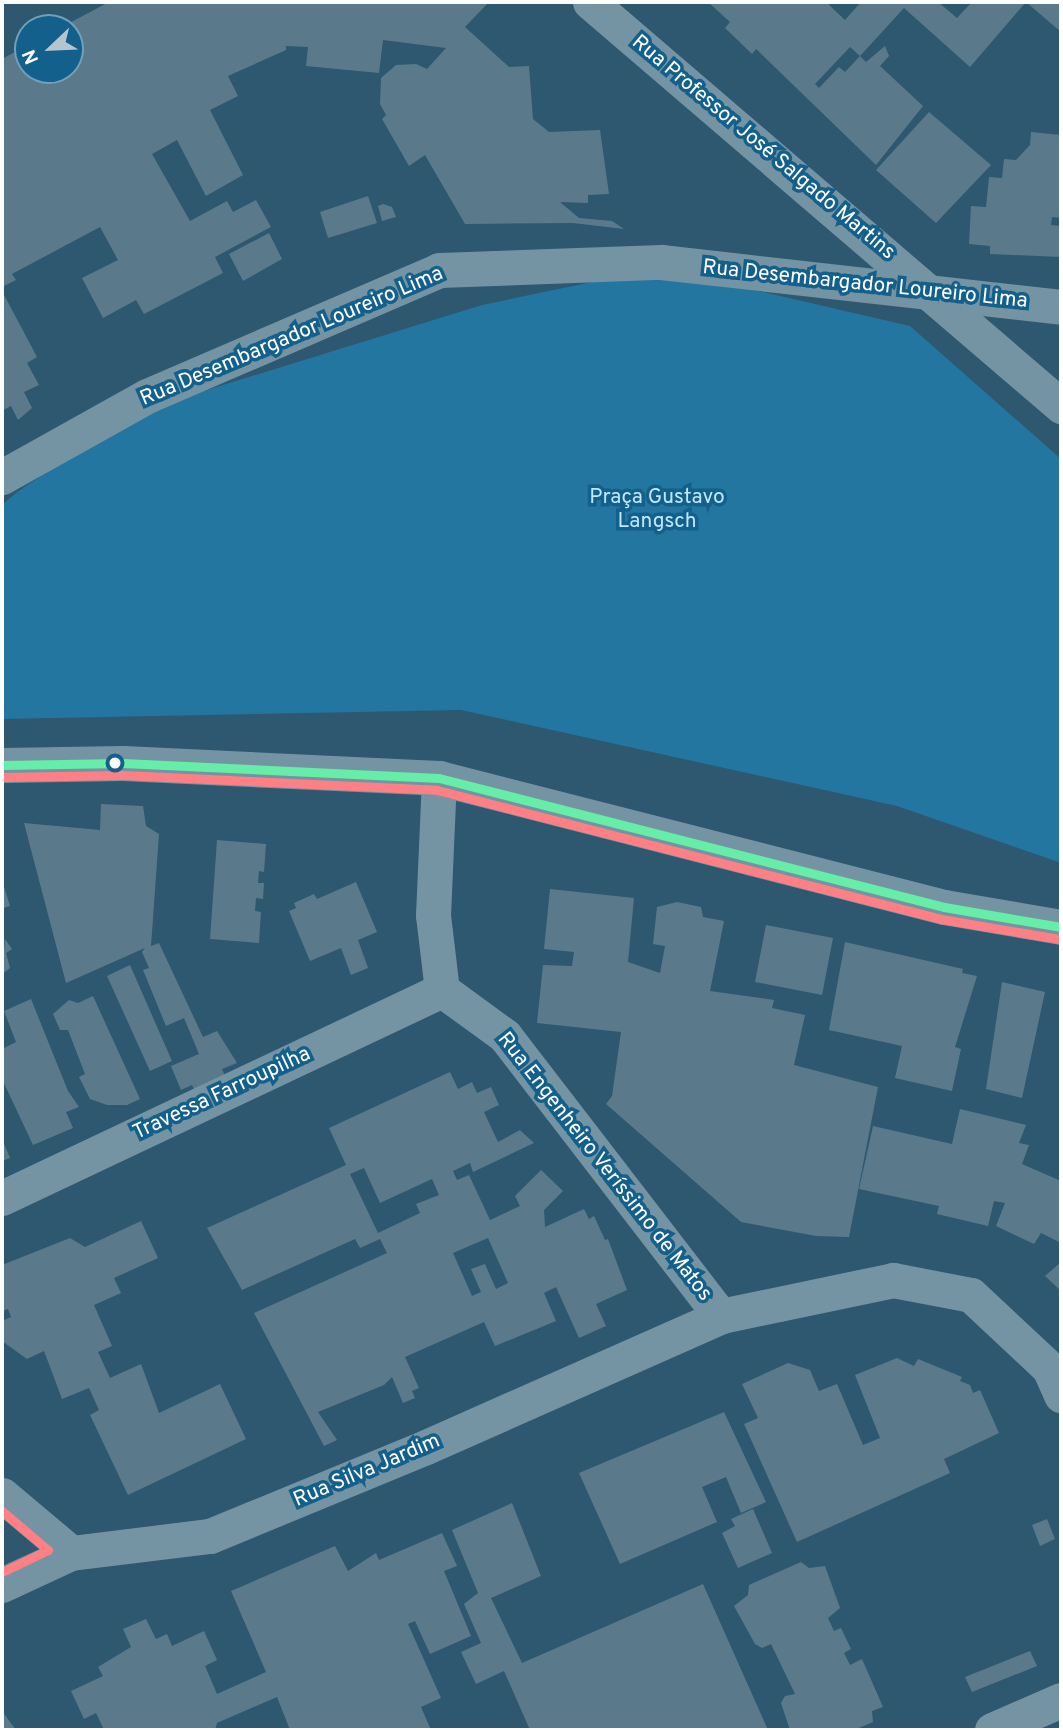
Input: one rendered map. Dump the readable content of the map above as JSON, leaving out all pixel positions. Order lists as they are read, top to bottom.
{
  "streets": {
    "street": [
      "Rua Professor José Salgado Martins",
      "Rua Desembargador Loureiro Lima",
      "Travessa Farroupilha",
      "Rua Engenheiro Veríssimo de Matos",
      "Rua Silva Jardim"
    ]
  },
  "crossings": [
    ["Rua Professor José Salgado Martins", "Rua Desembargador Loureiro Lima"],
    ["Travessa Farroupilha", "Rua Engenheiro Veríssimo de Matos"],
    ["Rua Engenheiro Veríssimo de Matos", "Rua Silva Jardim"]
  ],
  "parks": ["Praça Gustavo Langsch"],
  "north": "bottom left"
}
